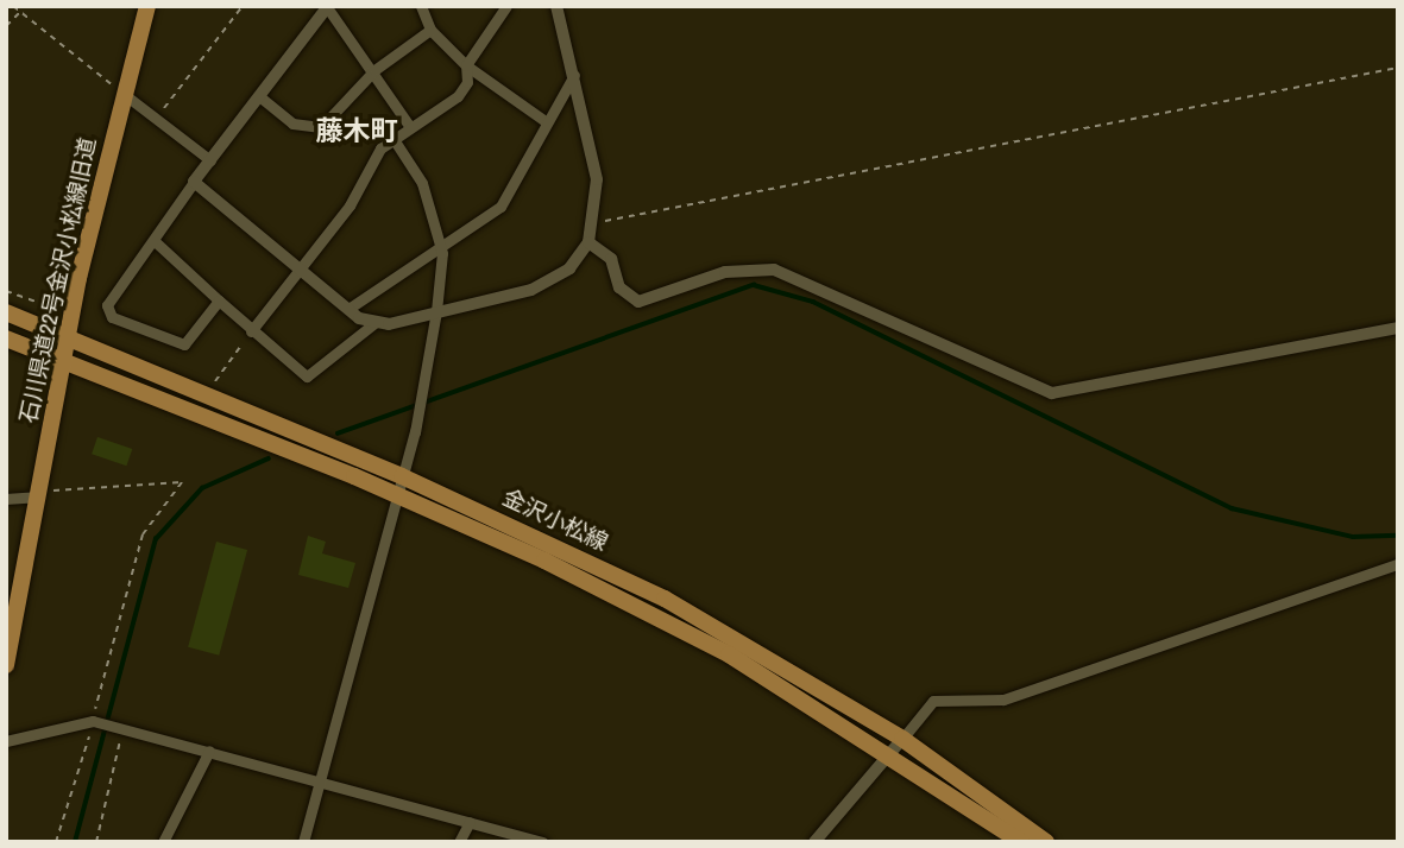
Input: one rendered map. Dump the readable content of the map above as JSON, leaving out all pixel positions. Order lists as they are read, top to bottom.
{
  "streets": {
    "main road": ["石川県道22号金沢小松線旧道", "金沢小松線"]
  },
  "crossings": [
    ["石川県道22号金沢小松線旧道", "金沢小松線"]
  ],
  "districts": ["藤木町"]
}
